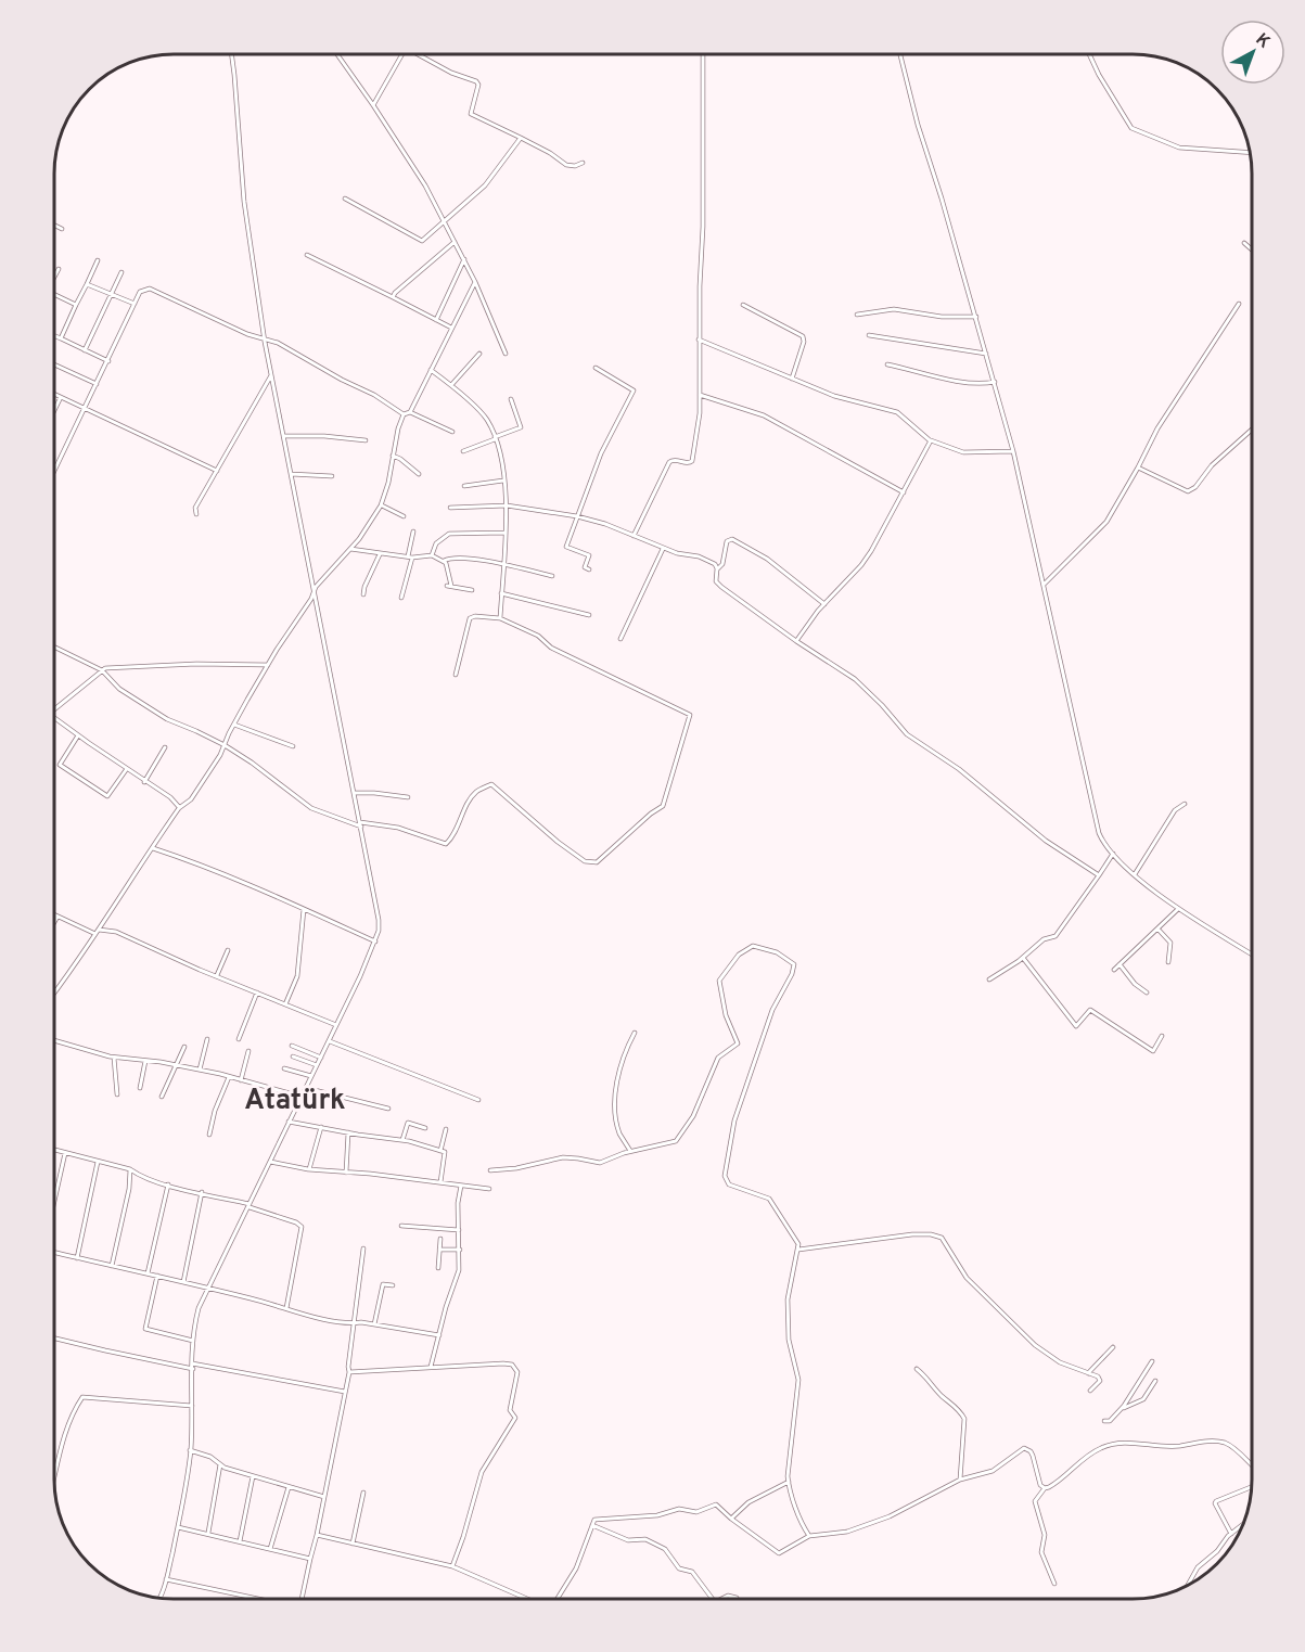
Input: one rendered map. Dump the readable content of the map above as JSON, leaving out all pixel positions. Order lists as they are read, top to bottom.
{
  "districts": ["Atatürk"],
  "north": "top right"
}
